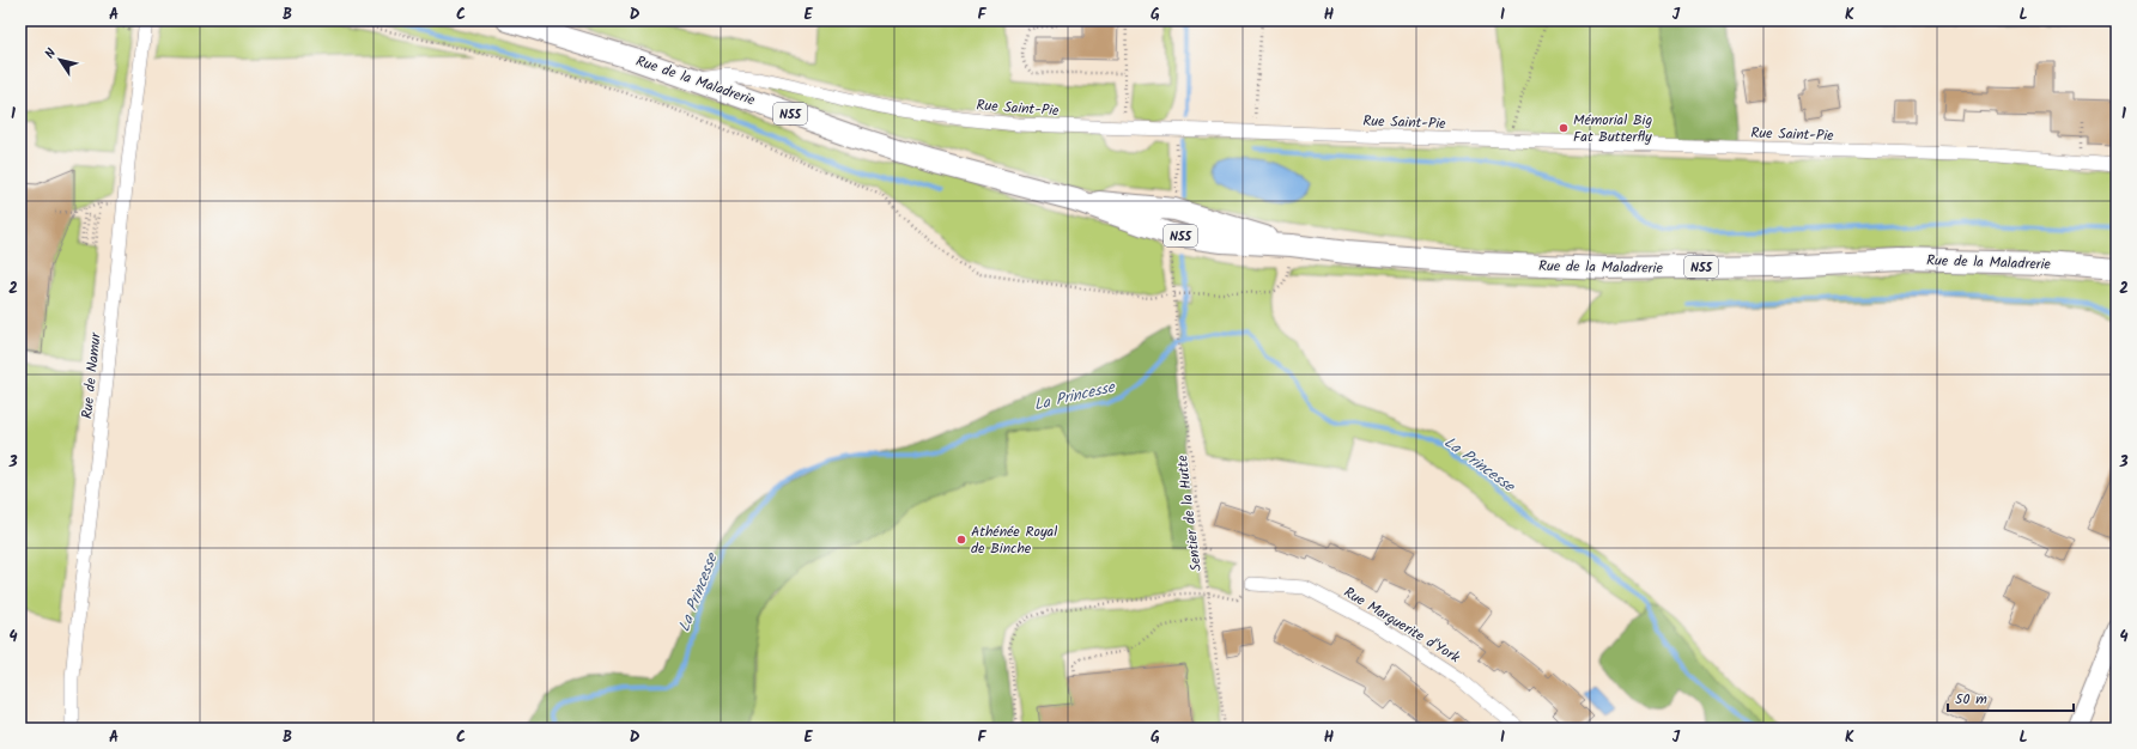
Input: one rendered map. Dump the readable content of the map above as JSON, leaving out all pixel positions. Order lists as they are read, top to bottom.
{
  "streets": {
    "main road": ["Rue de la Maladrerie", "N55"],
    "street": ["Rue Saint-Pie", "Rue de Namur", "Rue Marguerite d'York"],
    "path": ["Sentier de la Hutte"]
  },
  "crossings": [
    ["Rue de la Maladrerie", "Rue Saint-Pie"]
  ],
  "water": ["La Princesse"],
  "places": ["Mémorial Big Fat Butterfly", "Athénée Royal de Binche"],
  "scale_bar": "50 m",
  "north": "top left",
  "grid": {
    "columns": [
      "A",
      "B",
      "C",
      "D",
      "E",
      "F",
      "G",
      "H",
      "I",
      "J",
      "K",
      "L"
    ],
    "rows": [
      "1",
      "2",
      "3",
      "4"
    ]
  }
}
